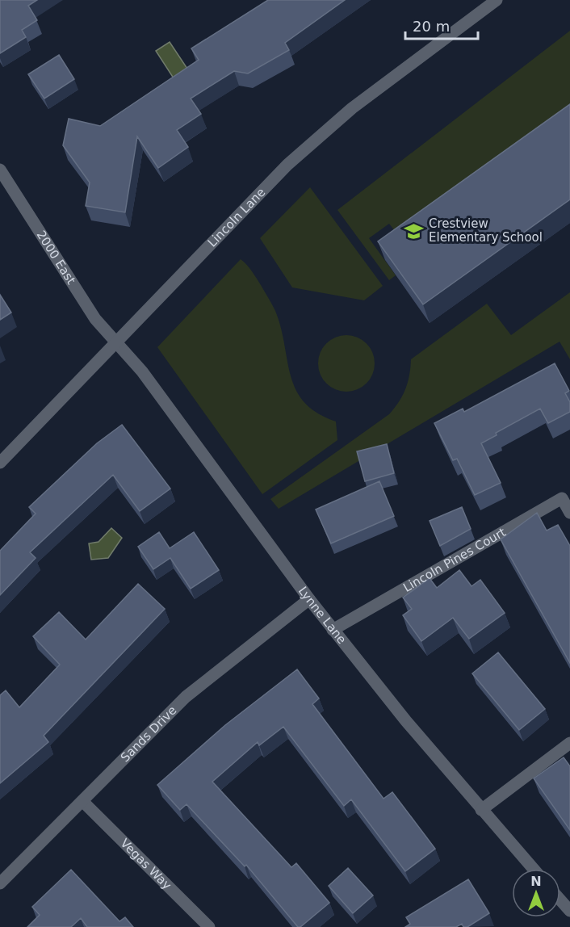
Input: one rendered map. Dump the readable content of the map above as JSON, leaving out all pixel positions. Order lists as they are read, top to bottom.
{
  "streets": {
    "street": [
      "Lincoln Lane",
      "2000 East",
      "Lincoln Pines Court",
      "Lynne Lane",
      "Sands Drive",
      "Vegas Way"
    ]
  },
  "crossings": [
    ["Lincoln Lane", "2000 East"],
    ["Lincoln Lane", "Lynne Lane"],
    ["2000 East", "Lynne Lane"],
    ["Lincoln Pines Court", "Lynne Lane"],
    ["Lynne Lane", "Sands Drive"],
    ["Sands Drive", "Vegas Way"]
  ],
  "places": {
    "school or university": ["Crestview Elementary School"]
  },
  "scale_bar": "20 m",
  "north": "top"
}
